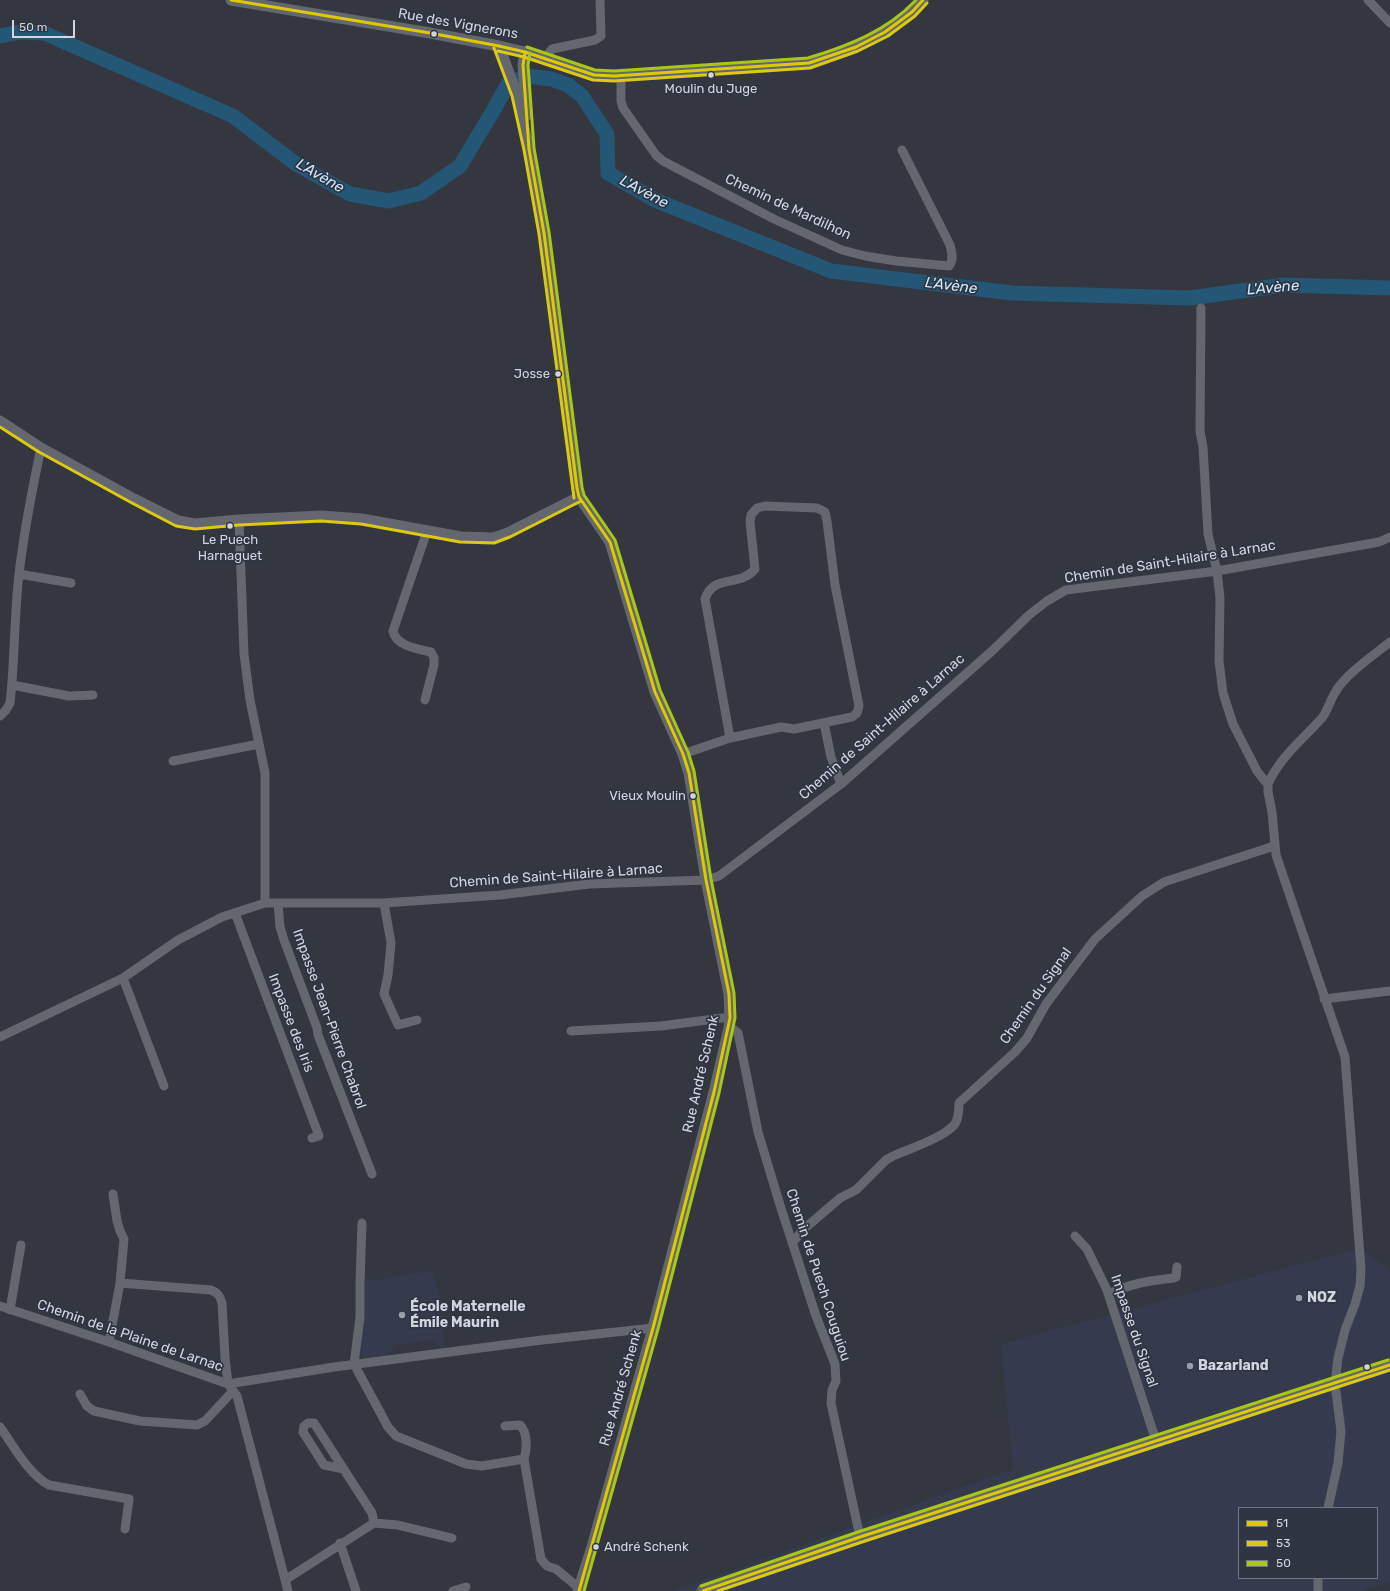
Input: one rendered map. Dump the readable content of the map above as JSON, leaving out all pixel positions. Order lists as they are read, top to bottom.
{
  "streets": {
    "street": [
      "Rue des Vignerons",
      "Chemin de Mardilhon",
      "Chemin de Saint-Hilaire à Larnac",
      "Chemin du Signal",
      "Impasse Jean-Pierre Chabrol",
      "Impasse des Iris",
      "Rue André Schenk",
      "Chemin de Puech Couguiou",
      "Impasse du Signal",
      "Chemin de la Plaine de Larnac"
    ]
  },
  "crossings": [
    ["Rue des Vignerons", "Chemin de Mardilhon"],
    ["Rue des Vignerons", "Rue André Schenk"],
    ["Chemin de Saint-Hilaire à Larnac", "Impasse Jean-Pierre Chabrol"],
    ["Chemin de Saint-Hilaire à Larnac", "Impasse des Iris"],
    ["Chemin de Saint-Hilaire à Larnac", "Rue André Schenk"],
    ["Chemin du Signal", "Chemin de Puech Couguiou"],
    ["Rue André Schenk", "Chemin de Puech Couguiou"]
  ],
  "water": ["L'Avène"],
  "places": [
    "Moulin du Juge",
    "Josse",
    "Le Puech Harnaguet",
    "Vieux Moulin",
    "NOZ",
    "École Maternelle Émile Maurin",
    "Bazarland",
    "André Schenk"
  ],
  "lines": ["transit line 51", "transit line 50", "transit line 53"],
  "legend": ["51", "53", "50"],
  "scale_bar": "50 m"
}
